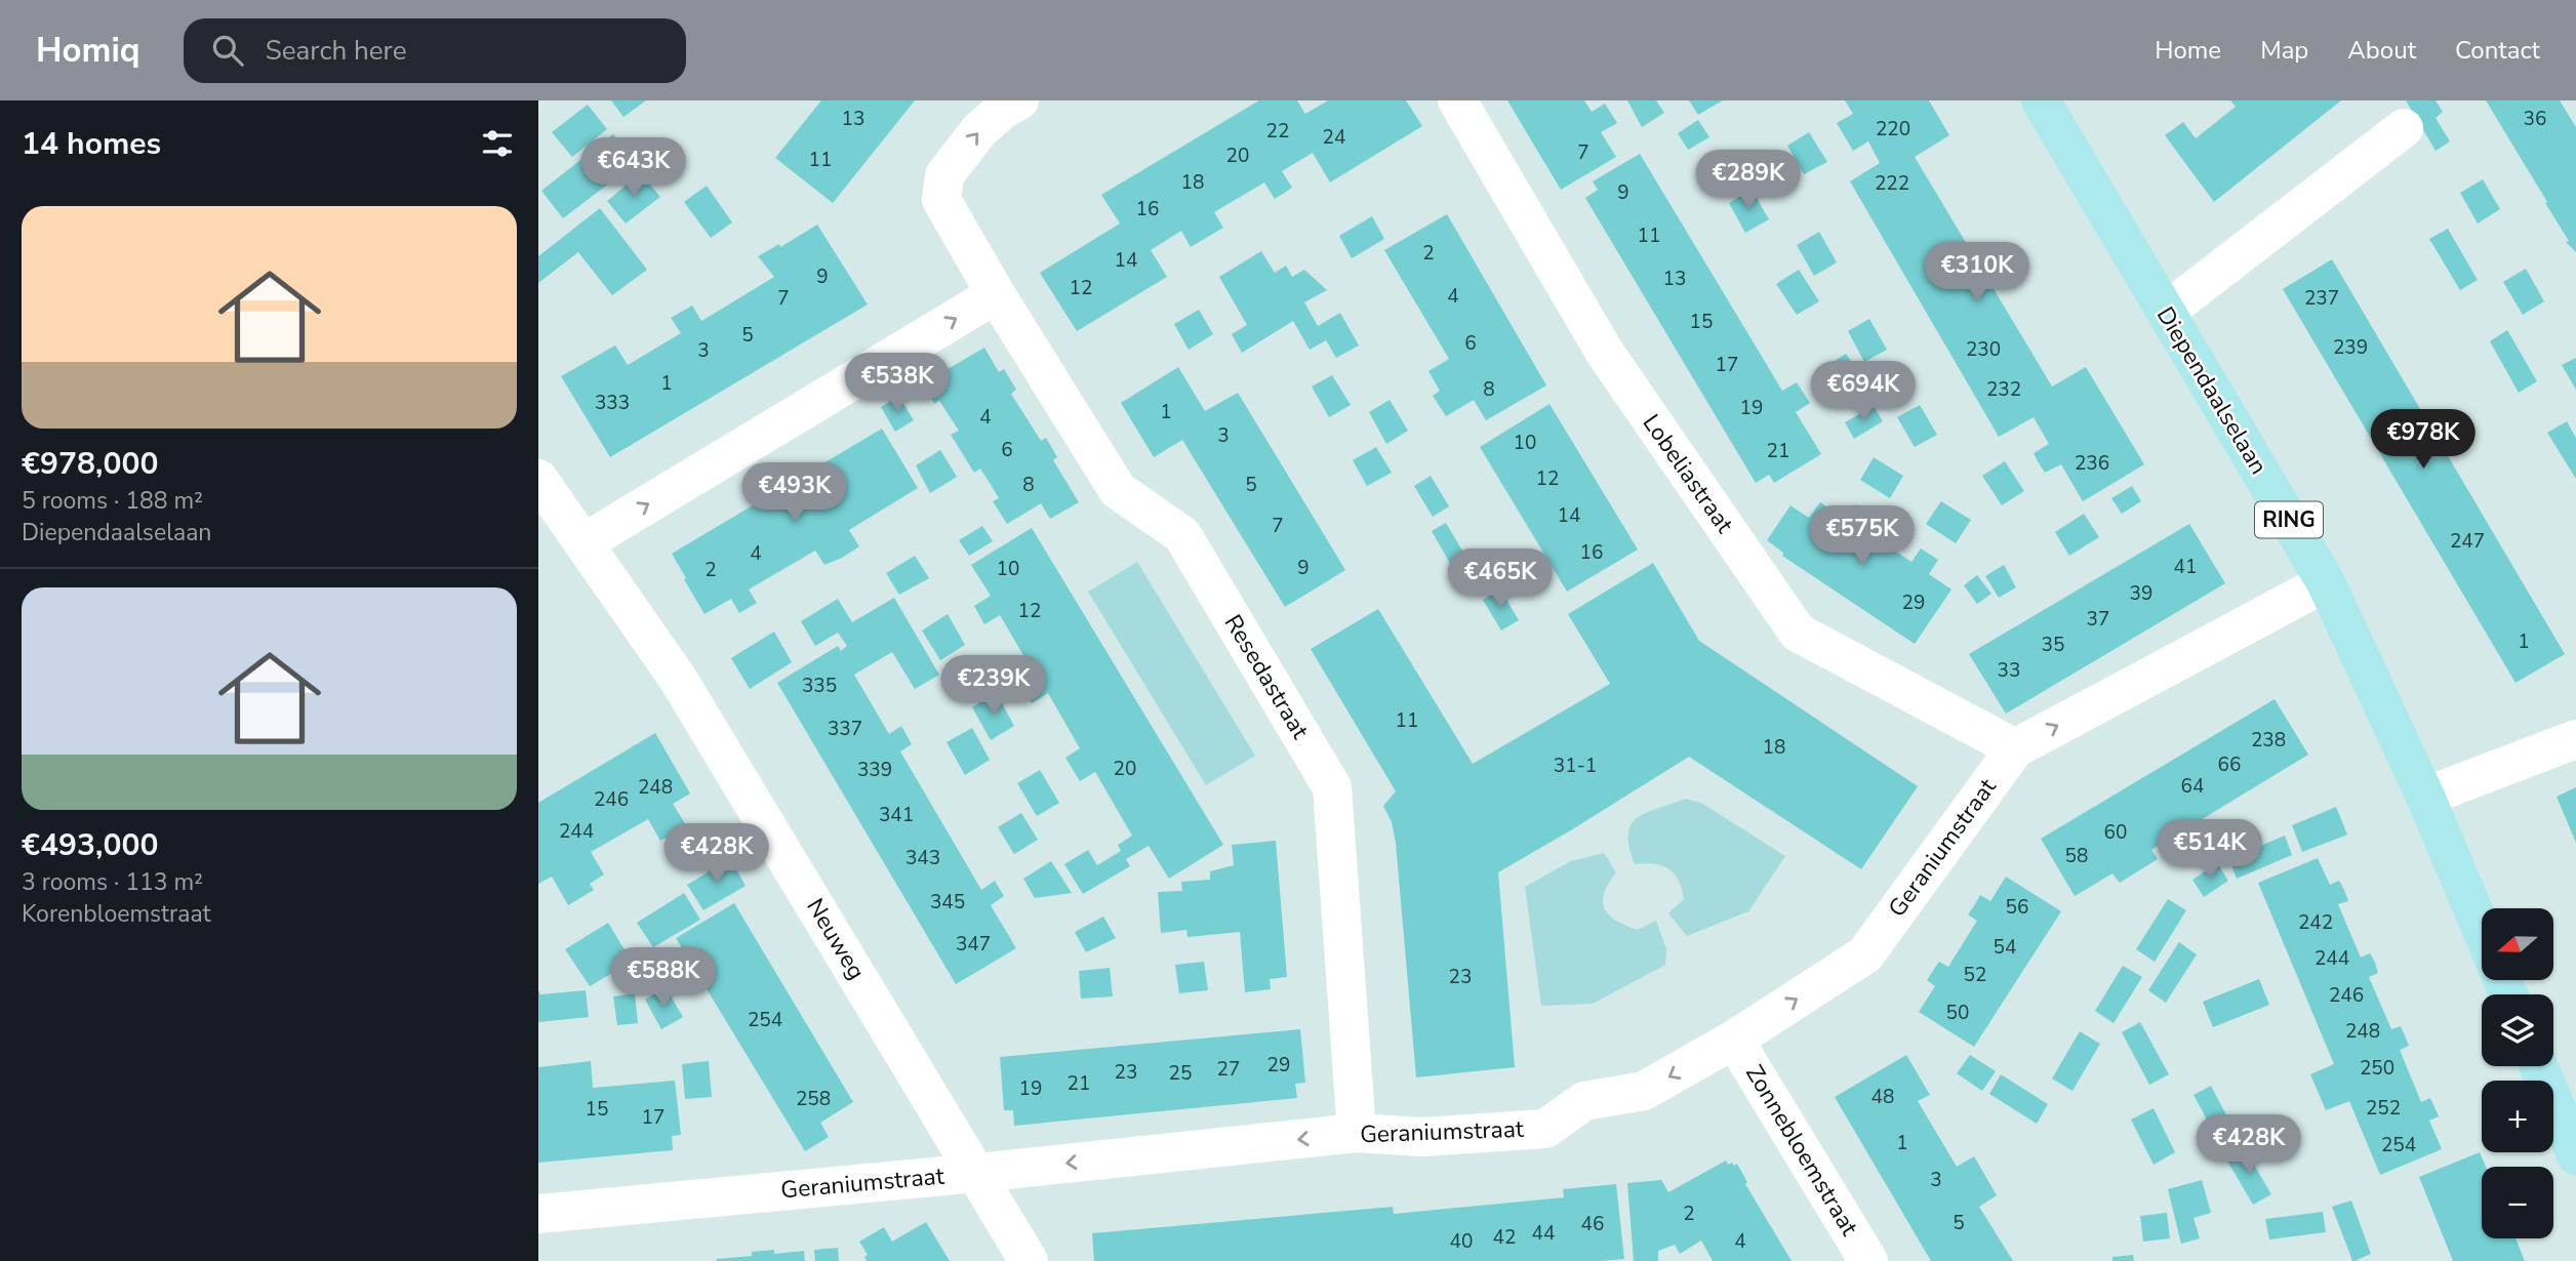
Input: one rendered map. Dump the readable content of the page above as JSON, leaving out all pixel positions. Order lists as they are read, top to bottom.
{
  "streets": {
    "main road": ["Diependaalselaan", "RING"],
    "street": [
      "Lobeliastraat",
      "Resedastraat",
      "Geraniumstraat",
      "Neuweg",
      "Zonnebloemstraat"
    ]
  },
  "crossings": [
    ["Diependaalselaan", "Geraniumstraat"],
    ["Lobeliastraat", "Geraniumstraat"],
    ["Resedastraat", "Geraniumstraat"],
    ["Geraniumstraat", "Neuweg"],
    ["Geraniumstraat", "Zonnebloemstraat"]
  ],
  "house_numbers": [
    "13",
    "36",
    "220",
    "22",
    "24",
    "7",
    "20",
    "11",
    "18",
    "222",
    "9",
    "16",
    "11",
    "2",
    "14",
    "9",
    "13",
    "12",
    "4",
    "7",
    "237",
    "15",
    "5",
    "6",
    "239",
    "230",
    "3",
    "17",
    "1",
    "8",
    "232",
    "333",
    "19",
    "1",
    "4",
    "3",
    "10",
    "6",
    "21",
    "236",
    "12",
    "8",
    "5",
    "14",
    "7",
    "247",
    "16",
    "4",
    "41",
    "9",
    "10",
    "2",
    "39",
    "29",
    "12",
    "37",
    "1",
    "35",
    "33",
    "335",
    "11",
    "337",
    "238",
    "18",
    "66",
    "31-1",
    "20",
    "339",
    "64",
    "248",
    "246",
    "341",
    "244",
    "60",
    "58",
    "343",
    "345",
    "56",
    "242",
    "347",
    "54",
    "244",
    "52",
    "23",
    "246",
    "50",
    "254",
    "248",
    "29",
    "250",
    "27",
    "23",
    "25",
    "21",
    "19",
    "48",
    "258",
    "252",
    "15",
    "17",
    "1",
    "254",
    "3",
    "2",
    "5",
    "46",
    "44",
    "42",
    "40",
    "4"
  ],
  "north": "left",
  "page": {
    "header": "Homiq",
    "search": "Search here",
    "nav": [
      "Home",
      "Map",
      "About",
      "Contact"
    ],
    "heading": "14 homes",
    "price": [
      "€643K",
      "€289K",
      "€310K",
      "€538K",
      "€694K",
      "€978K",
      "€493K",
      "€575K",
      "€465K",
      "€239K",
      "€514K",
      "€428K",
      "€588K",
      "€428K"
    ],
    "list": [
      {
        "name": "€978,000",
        "note": "5 rooms · 188 m² · Diependaalselaan"
      },
      {
        "name": "€493,000",
        "note": "3 rooms · 113 m² · Korenbloemstraat"
      }
    ],
    "map_buttons": ["+", "−"]
  }
}
